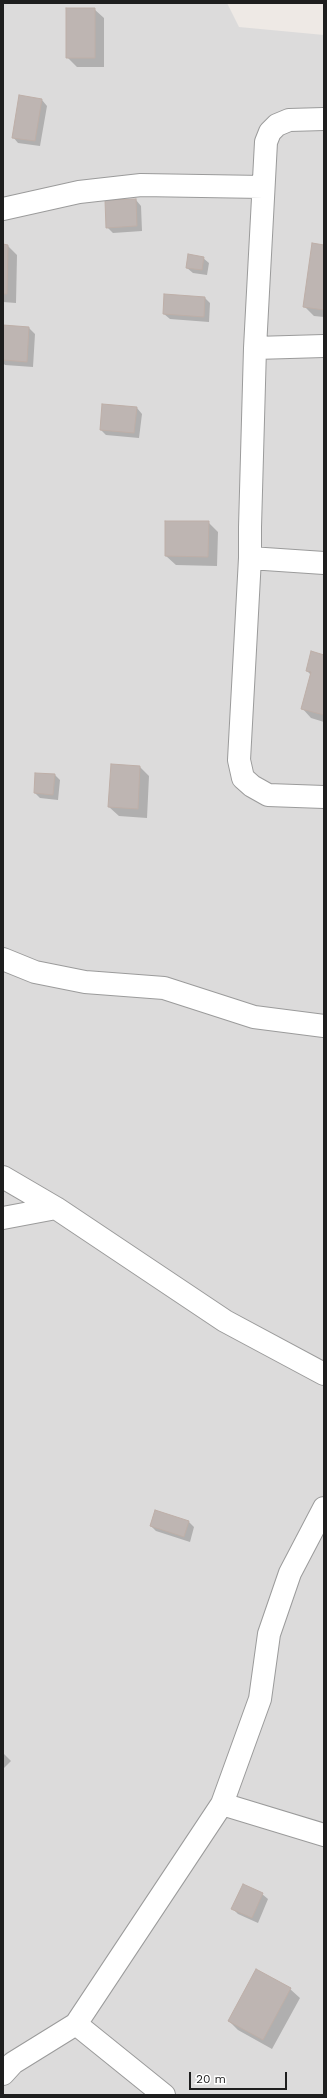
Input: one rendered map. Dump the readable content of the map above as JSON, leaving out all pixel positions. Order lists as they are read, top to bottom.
{
  "scale_bar": "20 m"
}
